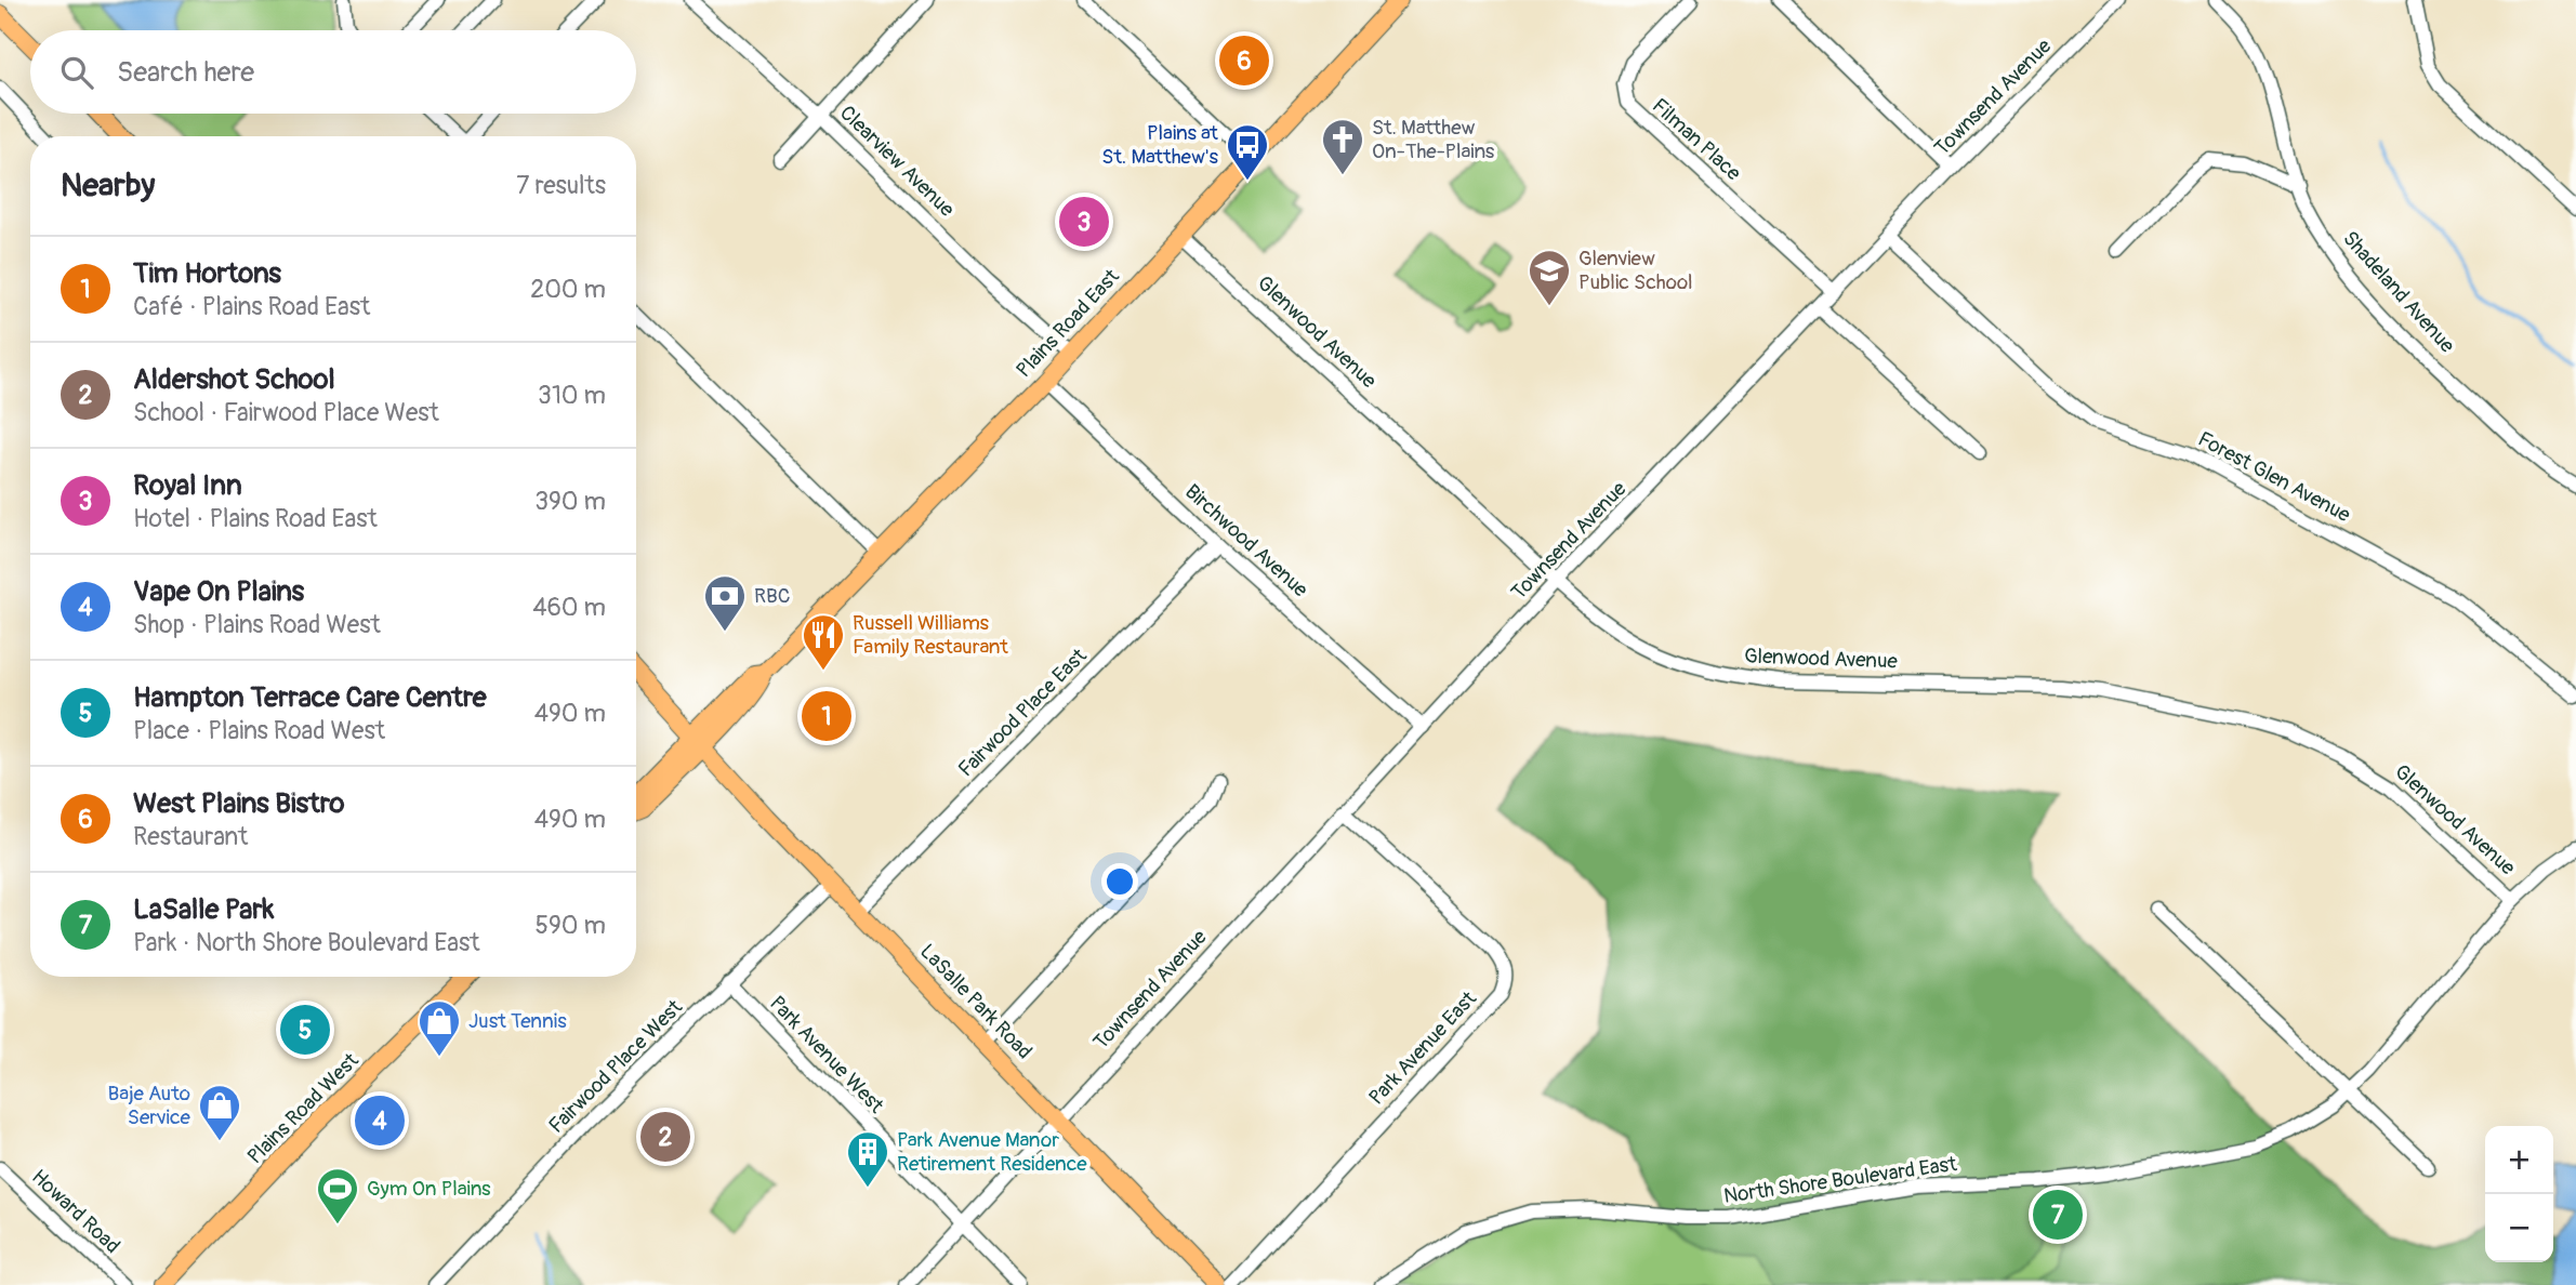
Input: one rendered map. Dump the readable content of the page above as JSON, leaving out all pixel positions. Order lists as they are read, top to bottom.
{
  "streets": {
    "main road": ["Plains Road East", "LaSalle Park Road", "Plains Road West"],
    "street": [
      "Townsend Avenue",
      "Filman Place",
      "Clearview Avenue",
      "Shadeland Avenue",
      "Glenwood Avenue",
      "Forest Glen Avenue",
      "Birchwood Avenue",
      "Fairwood Place East",
      "Park Avenue East",
      "Park Avenue West",
      "Fairwood Place West",
      "North Shore Boulevard East",
      "Howard Road"
    ]
  },
  "crossings": [
    ["Townsend Avenue", "Filman Place"],
    ["Townsend Avenue", "Glenwood Avenue"],
    ["Townsend Avenue", "Forest Glen Avenue"],
    ["Townsend Avenue", "Birchwood Avenue"],
    ["Townsend Avenue", "LaSalle Park Road"],
    ["Townsend Avenue", "Park Avenue East"],
    ["Townsend Avenue", "Park Avenue West"],
    ["Clearview Avenue", "Plains Road East"],
    ["Plains Road East", "Glenwood Avenue"],
    ["Plains Road East", "Birchwood Avenue"],
    ["Plains Road East", "LaSalle Park Road"],
    ["Glenwood Avenue", "North Shore Boulevard East"],
    ["Birchwood Avenue", "Fairwood Place East"],
    ["Fairwood Place East", "LaSalle Park Road"],
    ["LaSalle Park Road", "Fairwood Place West"],
    ["Park Avenue West", "Fairwood Place West"]
  ],
  "places": {
    "church": ["St. Matthew On-The-Plains"],
    "bus stop": ["Plains at St. Matthew's"],
    "school or university": ["Glenview Public School"],
    "bank": ["RBC"],
    "restaurant": ["Russell Williams Family Restaurant"],
    "shop": ["Just Tennis", "Baje Auto Service"],
    "building": ["Park Avenue Manor Retirement Residence"],
    "sports": ["Gym On Plains"]
  },
  "page": {
    "search": "Search here",
    "pins": [
      "6",
      "3",
      "1",
      "5",
      "4",
      "2",
      "7"
    ],
    "heading": ["Nearby", "7 results"],
    "list": [
      {
        "mark": "1",
        "name": "Tim Hortons",
        "note": "Café · Plains Road East",
        "value": "200 m"
      },
      {
        "mark": "2",
        "name": "Aldershot School",
        "note": "School · Fairwood Place West",
        "value": "310 m"
      },
      {
        "mark": "3",
        "name": "Royal Inn",
        "note": "Hotel · Plains Road East",
        "value": "390 m"
      },
      {
        "mark": "4",
        "name": "Vape On Plains",
        "note": "Shop · Plains Road West",
        "value": "460 m"
      },
      {
        "mark": "5",
        "name": "Hampton Terrace Care Centre",
        "note": "Place · Plains Road West",
        "value": "490 m"
      },
      {
        "mark": "6",
        "name": "West Plains Bistro",
        "note": "Restaurant",
        "value": "490 m"
      },
      {
        "mark": "7",
        "name": "LaSalle Park",
        "note": "Park · North Shore Boulevard East",
        "value": "590 m"
      }
    ],
    "map_buttons": ["+", "−"]
  }
}
